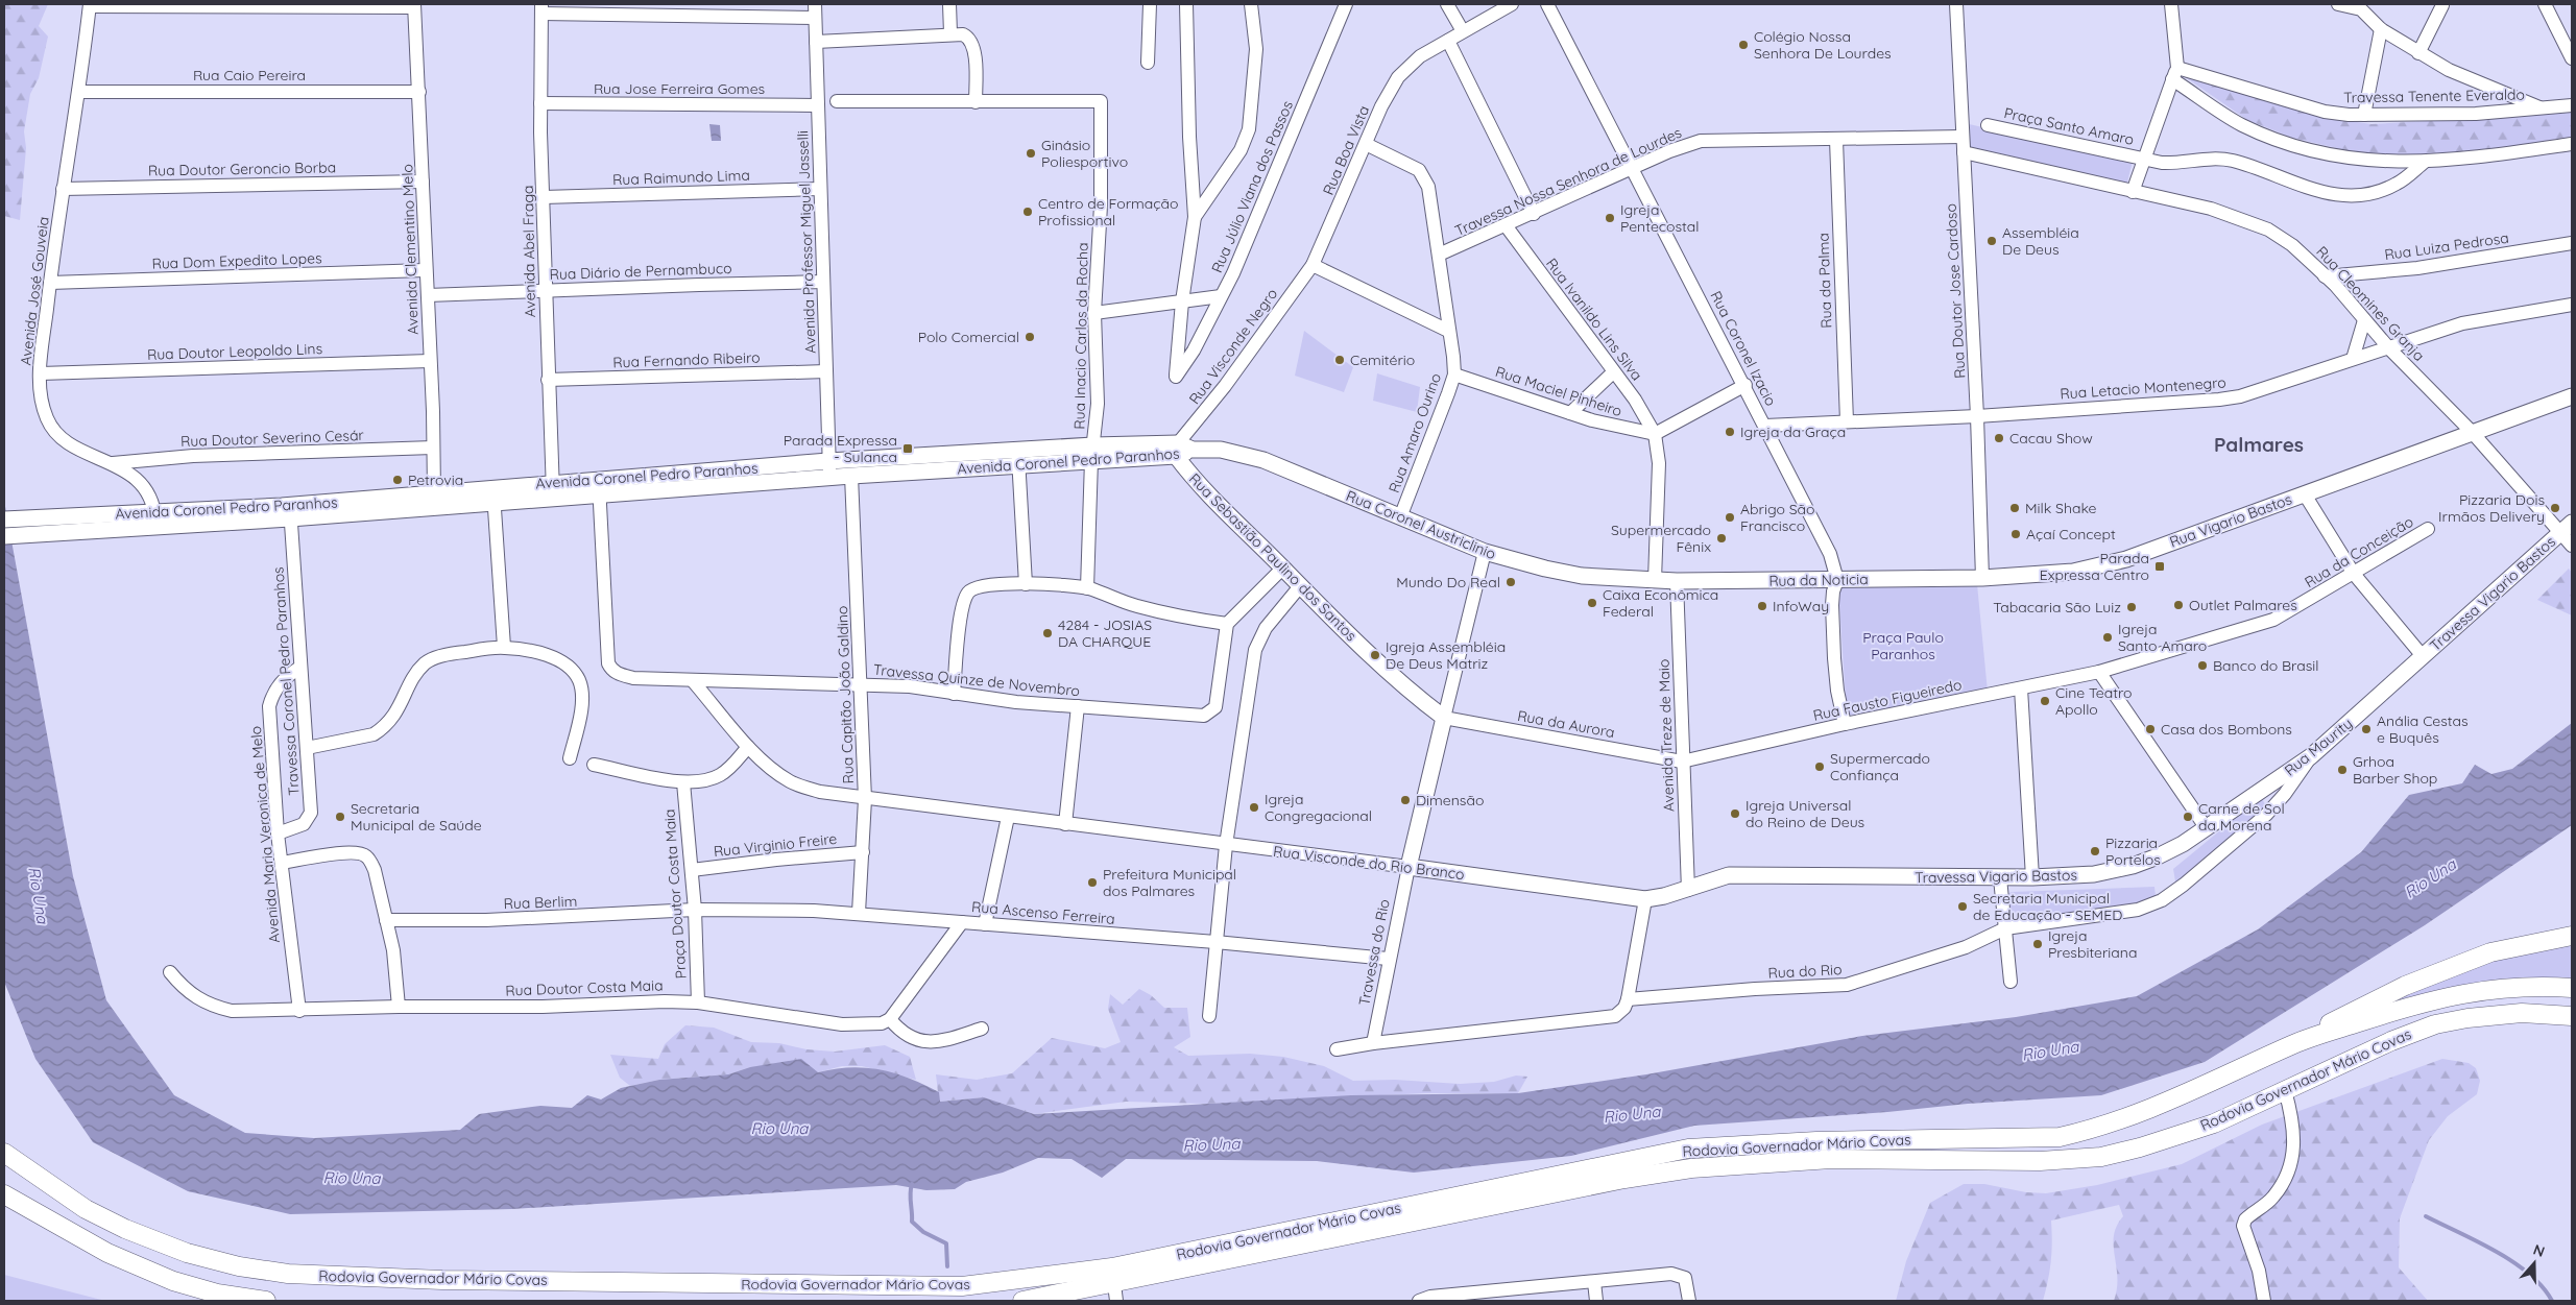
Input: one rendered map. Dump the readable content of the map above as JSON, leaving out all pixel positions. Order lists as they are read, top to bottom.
{
  "streets": {
    "highway": ["Rodovia Governador Mário Covas"],
    "main road": [
      "Avenida Coronel Pedro Paranhos",
      "Rua Vigario Bastos",
      "Rua Coronel Austriclinio",
      "Rua Sebastião Paulino dos Santos",
      "Rua da Noticia",
      "Travessa Vigario Bastos",
      "Rua Maurity",
      "Rua Visconde do Rio Branco"
    ],
    "street": [
      "Rua Caio Pereira",
      "Rua Jose Ferreira Gomes",
      "Travessa Tenente Everaldo",
      "Praça Santo Amaro",
      "Rua Boa Vista",
      "Rua Doutor Geroncio Borba",
      "Rua Raimundo Lima",
      "Travessa Nossa Senhora de Lourdes",
      "Rua Júlio Viana dos Passos",
      "Avenida Professor Miguel Jasselli",
      "Rua Luiza Pedrosa",
      "Avenida Clementino Melo",
      "Avenida Abel Fraga",
      "Rua Dom Expedito Lopes",
      "Rua Diário de Pernambuco",
      "Rua da Palma",
      "Avenida José Gouveia",
      "Rua Doutor Jose Cardoso",
      "Rua Cleomines Granja",
      "Rua Ivanildo Lins Silva",
      "Rua Inacio Carlos da Rocha",
      "Rua Visconde Negro",
      "Rua Coronel Izacio",
      "Rua Doutor Leopoldo Lins",
      "Rua Fernando Ribeiro",
      "Rua Letacio Montenegro",
      "Rua Maciel Pinheiro",
      "Rua Amaro Ourino",
      "Rua Doutor Severino Cesár",
      "Rua da Conceição",
      "Travessa Quinze de Novembro",
      "Travessa Coronel Pedro Paranhos",
      "Rua Capitão João Galdino",
      "Rua Fausto Figueiredo",
      "Rua da Aurora",
      "Avenida Treze de Maio",
      "Avenida Maria Veronica de Melo",
      "Rua Virginio Freire",
      "Praça Doutor Costa Maia",
      "Rua Berlim",
      "Rua Ascenso Ferreira",
      "Travessa do Rio",
      "Rua do Rio",
      "Rua Doutor Costa Maia"
    ]
  },
  "crossings": [
    ["Rua Caio Pereira", "Avenida Clementino Melo"],
    ["Rua Caio Pereira", "Avenida José Gouveia"],
    ["Rua Jose Ferreira Gomes", "Avenida Professor Miguel Jasselli"],
    ["Rua Jose Ferreira Gomes", "Avenida Abel Fraga"],
    ["Rua Boa Vista", "Rua Visconde Negro"],
    ["Rua Boa Vista", "Rua Amaro Ourino"],
    ["Rua Doutor Geroncio Borba", "Avenida Clementino Melo"],
    ["Rua Doutor Geroncio Borba", "Avenida José Gouveia"],
    ["Rua Raimundo Lima", "Avenida Professor Miguel Jasselli"],
    ["Rua Raimundo Lima", "Avenida Abel Fraga"],
    ["Travessa Nossa Senhora de Lourdes", "Rua da Palma"],
    ["Travessa Nossa Senhora de Lourdes", "Rua Doutor Jose Cardoso"],
    ["Travessa Nossa Senhora de Lourdes", "Rua Ivanildo Lins Silva"],
    ["Travessa Nossa Senhora de Lourdes", "Rua Coronel Izacio"],
    ["Travessa Nossa Senhora de Lourdes", "Rua Amaro Ourino"],
    ["Avenida Professor Miguel Jasselli", "Rua Diário de Pernambuco"],
    ["Avenida Professor Miguel Jasselli", "Rua Fernando Ribeiro"],
    ["Avenida Professor Miguel Jasselli", "Avenida Coronel Pedro Paranhos"],
    ["Rua Luiza Pedrosa", "Rua Cleomines Granja"],
    ["Avenida Clementino Melo", "Rua Dom Expedito Lopes"],
    ["Avenida Clementino Melo", "Rua Diário de Pernambuco"],
    ["Avenida Clementino Melo", "Rua Doutor Leopoldo Lins"],
    ["Avenida Clementino Melo", "Rua Doutor Severino Cesár"],
    ["Avenida Clementino Melo", "Avenida Coronel Pedro Paranhos"],
    ["Avenida Abel Fraga", "Rua Diário de Pernambuco"],
    ["Avenida Abel Fraga", "Rua Fernando Ribeiro"],
    ["Avenida Abel Fraga", "Avenida Coronel Pedro Paranhos"],
    ["Rua Dom Expedito Lopes", "Avenida José Gouveia"],
    ["Rua da Palma", "Rua Letacio Montenegro"],
    ["Avenida José Gouveia", "Rua Doutor Leopoldo Lins"],
    ["Avenida José Gouveia", "Rua Doutor Severino Cesár"],
    ["Avenida José Gouveia", "Avenida Coronel Pedro Paranhos"],
    ["Rua Doutor Jose Cardoso", "Rua Cleomines Granja"],
    ["Rua Doutor Jose Cardoso", "Rua Letacio Montenegro"],
    ["Rua Doutor Jose Cardoso", "Rua Vigario Bastos"],
    ["Rua Doutor Jose Cardoso", "Rua da Noticia"],
    ["Rua Cleomines Granja", "Rua Letacio Montenegro"],
    ["Rua Cleomines Granja", "Rua Vigario Bastos"],
    ["Rua Cleomines Granja", "Travessa Vigario Bastos"],
    ["Rua Ivanildo Lins Silva", "Rua Maciel Pinheiro"],
    ["Rua Inacio Carlos da Rocha", "Avenida Coronel Pedro Paranhos"],
    ["Rua Visconde Negro", "Avenida Coronel Pedro Paranhos"],
    ["Rua Visconde Negro", "Rua Sebastião Paulino dos Santos"],
    ["Rua Coronel Izacio", "Rua Letacio Montenegro"],
    ["Rua Coronel Izacio", "Rua da Noticia"],
    ["Rua Coronel Izacio", "Rua Fausto Figueiredo"],
    ["Rua Maciel Pinheiro", "Rua Amaro Ourino"],
    ["Rua Amaro Ourino", "Rua Coronel Austriclinio"],
    ["Avenida Coronel Pedro Paranhos", "Rua Coronel Austriclinio"],
    ["Avenida Coronel Pedro Paranhos", "Rua Sebastião Paulino dos Santos"],
    ["Avenida Coronel Pedro Paranhos", "Travessa Quinze de Novembro"],
    ["Avenida Coronel Pedro Paranhos", "Travessa Coronel Pedro Paranhos"],
    ["Avenida Coronel Pedro Paranhos", "Rua Capitão João Galdino"],
    ["Rua Vigario Bastos", "Rua da Noticia"],
    ["Rua Vigario Bastos", "Travessa Vigario Bastos"],
    ["Rua Coronel Austriclinio", "Rua da Noticia"],
    ["Rua da Conceição", "Travessa Vigario Bastos"],
    ["Rua da Conceição", "Rua Fausto Figueiredo"],
    ["Rua Sebastião Paulino dos Santos", "Rua da Aurora"],
    ["Rua da Noticia", "Avenida Treze de Maio"],
    ["Travessa Vigario Bastos", "Rua Maurity"],
    ["Travessa Vigario Bastos", "Rua Visconde do Rio Branco"],
    ["Travessa Quinze de Novembro", "Rua Capitão João Galdino"],
    ["Travessa Quinze de Novembro", "Rua Visconde do Rio Branco"],
    ["Travessa Coronel Pedro Paranhos", "Avenida Maria Veronica de Melo"],
    ["Rua Capitão João Galdino", "Rua Virginio Freire"],
    ["Rua Capitão João Galdino", "Rua Visconde do Rio Branco"],
    ["Rua Capitão João Galdino", "Rua Ascenso Ferreira"],
    ["Rua Fausto Figueiredo", "Rua da Aurora"],
    ["Rua Fausto Figueiredo", "Avenida Treze de Maio"],
    ["Rua da Aurora", "Avenida Treze de Maio"],
    ["Avenida Treze de Maio", "Rua Visconde do Rio Branco"],
    ["Rua Maurity", "Rua do Rio"],
    ["Avenida Maria Veronica de Melo", "Rua Doutor Costa Maia"],
    ["Rua Virginio Freire", "Praça Doutor Costa Maia"],
    ["Rua Visconde do Rio Branco", "Travessa do Rio"],
    ["Praça Doutor Costa Maia", "Rua Berlim"],
    ["Praça Doutor Costa Maia", "Rua Ascenso Ferreira"],
    ["Praça Doutor Costa Maia", "Rua Doutor Costa Maia"],
    ["Rua Berlim", "Rua Ascenso Ferreira"],
    ["Rua Ascenso Ferreira", "Travessa do Rio"]
  ],
  "districts": ["Palmares"],
  "water": ["Rio Una"],
  "parks": ["Praça Paulo Paranhos"],
  "places": {
    "other": [
      "Colégio Nossa Senhora De Lourdes",
      "Ginásio Poliesportivo",
      "Centro de Formação Profissional",
      "Igreja Pentecostal",
      "Assembléia De Deus",
      "Polo Comercial",
      "Cemitério",
      "Igreja da Graça",
      "Cacau Show",
      "Petrovia",
      "Milk Shake",
      "Pizzaria Dois Irmãos Delivery",
      "Abrigo São Francisco",
      "Açaí Concept",
      "Supermercado Fênix",
      "Mundo Do Real",
      "Caixa Econômica Federal",
      "Outlet Palmares",
      "InfoWay",
      "Tabacaria São Luiz",
      "4284 - JOSIAS DA CHARQUE",
      "Igreja Santo Amaro",
      "Igreja Assembléia De Deus Matriz",
      "Banco do Brasil",
      "Cine Teatro Apollo",
      "Casa dos Bombons",
      "Anália Cestas e Buquês",
      "Supermercado Confiança",
      "Grhoa Barber Shop",
      "Dimensão",
      "Igreja Congregacional",
      "Igreja Universal do Reino de Deus",
      "Secretaria Municipal de Saúde",
      "Carne de Sol da Morena",
      "Pizzaria Portelos",
      "Prefeitura Municipal dos Palmares",
      "Secretaria Municipal de Educação - SEMED",
      "Igreja Presbiteriana"
    ],
    "transit": ["Parada Expressa - Sulanca", "Parada Expressa Centro"]
  },
  "north": "top"
}
